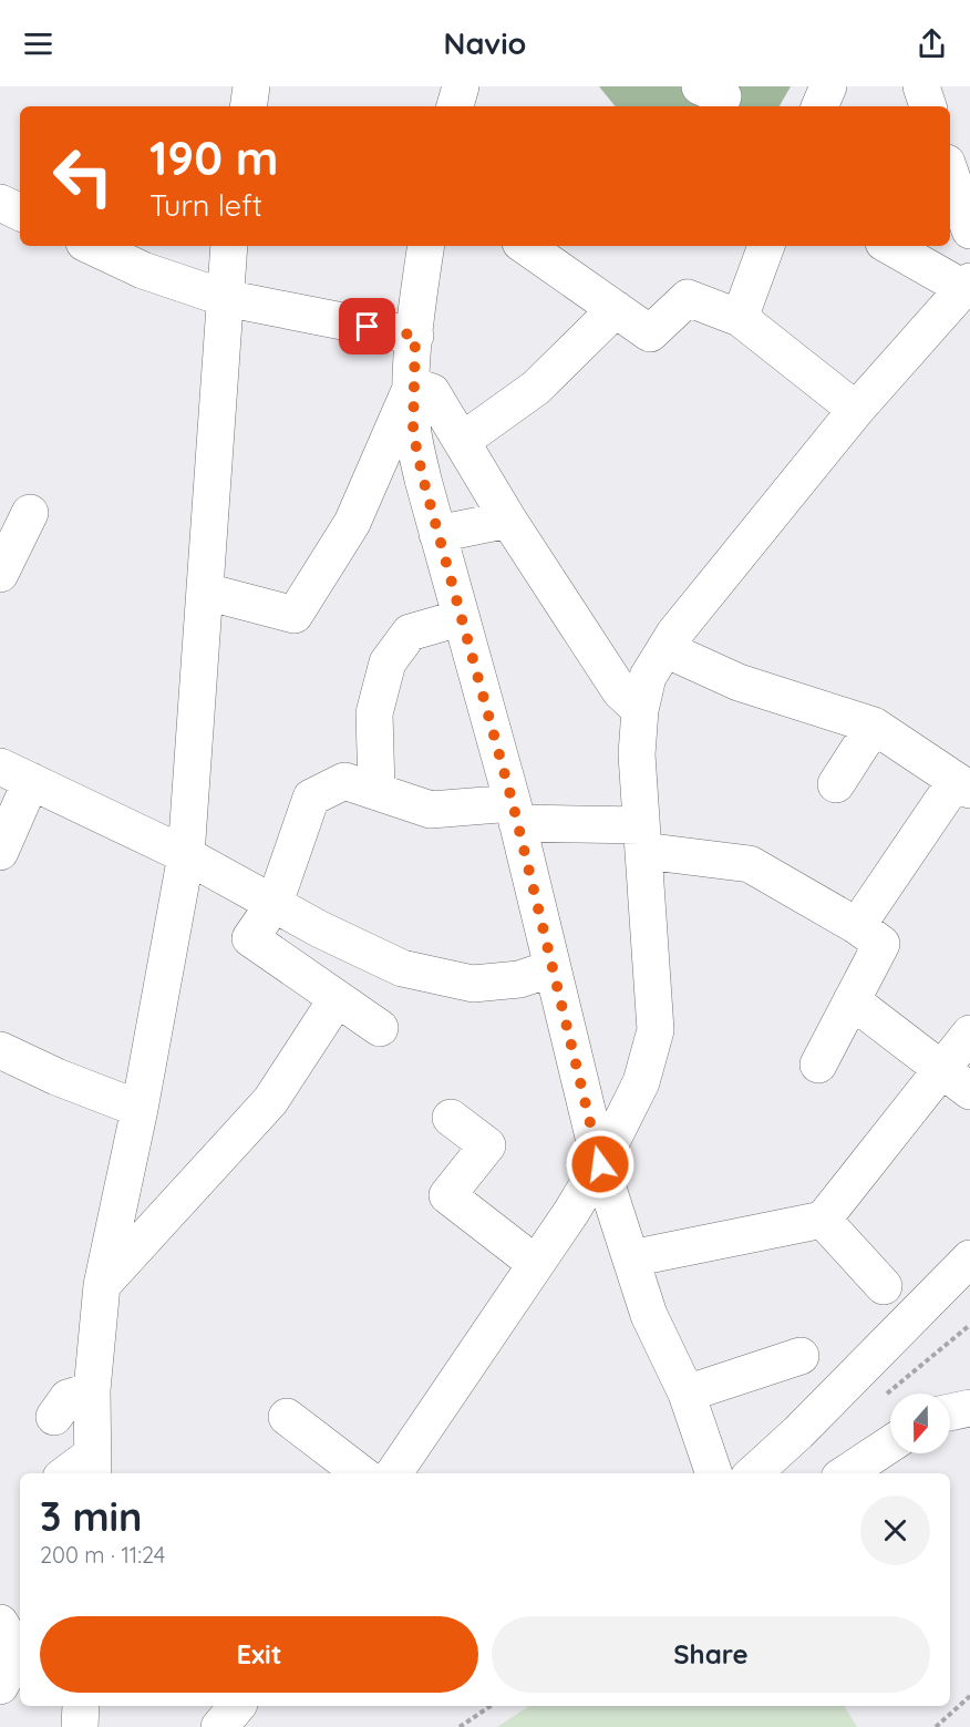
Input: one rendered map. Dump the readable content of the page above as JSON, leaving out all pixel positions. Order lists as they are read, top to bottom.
{
  "north": "bottom",
  "page": {
    "header": "Navio",
    "turn": ["190 m", "Turn left"],
    "heading": ["3 min", "200 m · 11:24"],
    "buttons": ["Exit", "Share"]
  }
}
